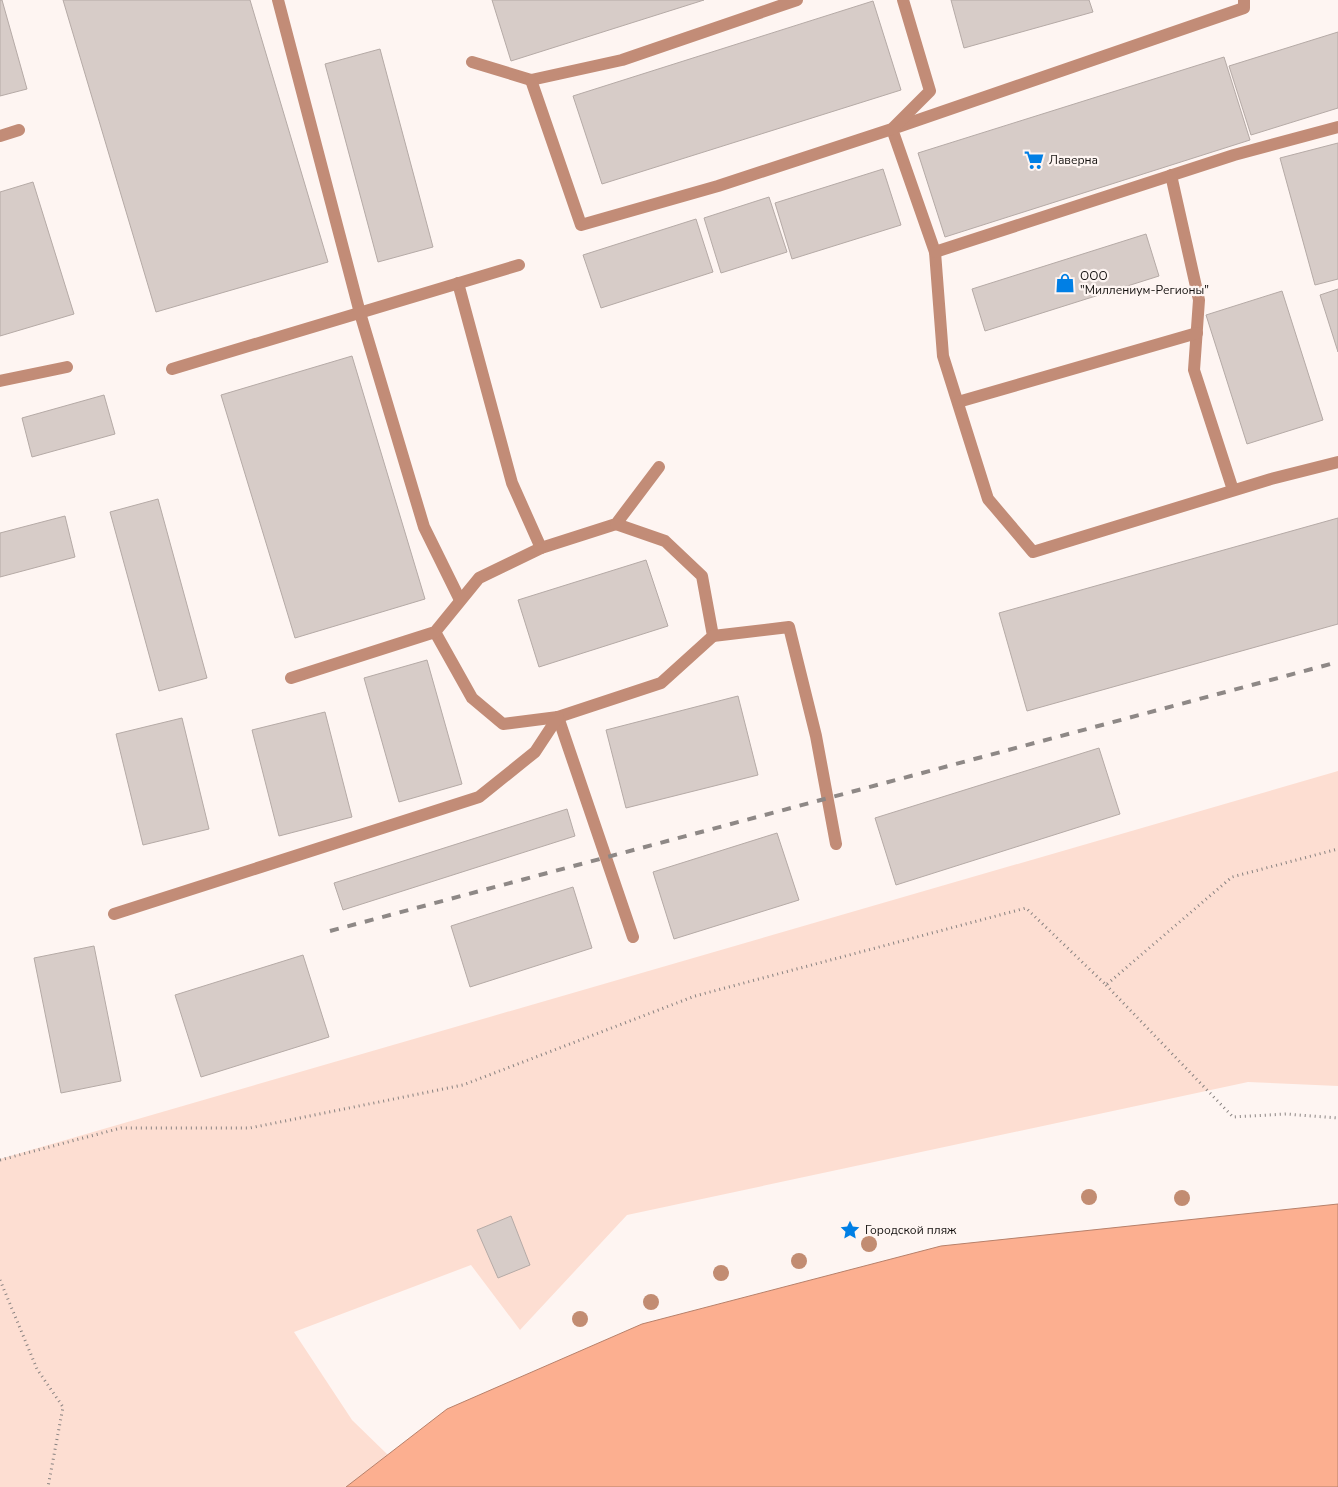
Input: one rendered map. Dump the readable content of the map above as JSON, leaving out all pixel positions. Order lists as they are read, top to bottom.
{
  "places": {
    "supermarket": ["Лаверна"],
    "shop": ["ООО \"Миллениум-Регионы\""],
    "place": ["Городской пляж"]
  }
}
